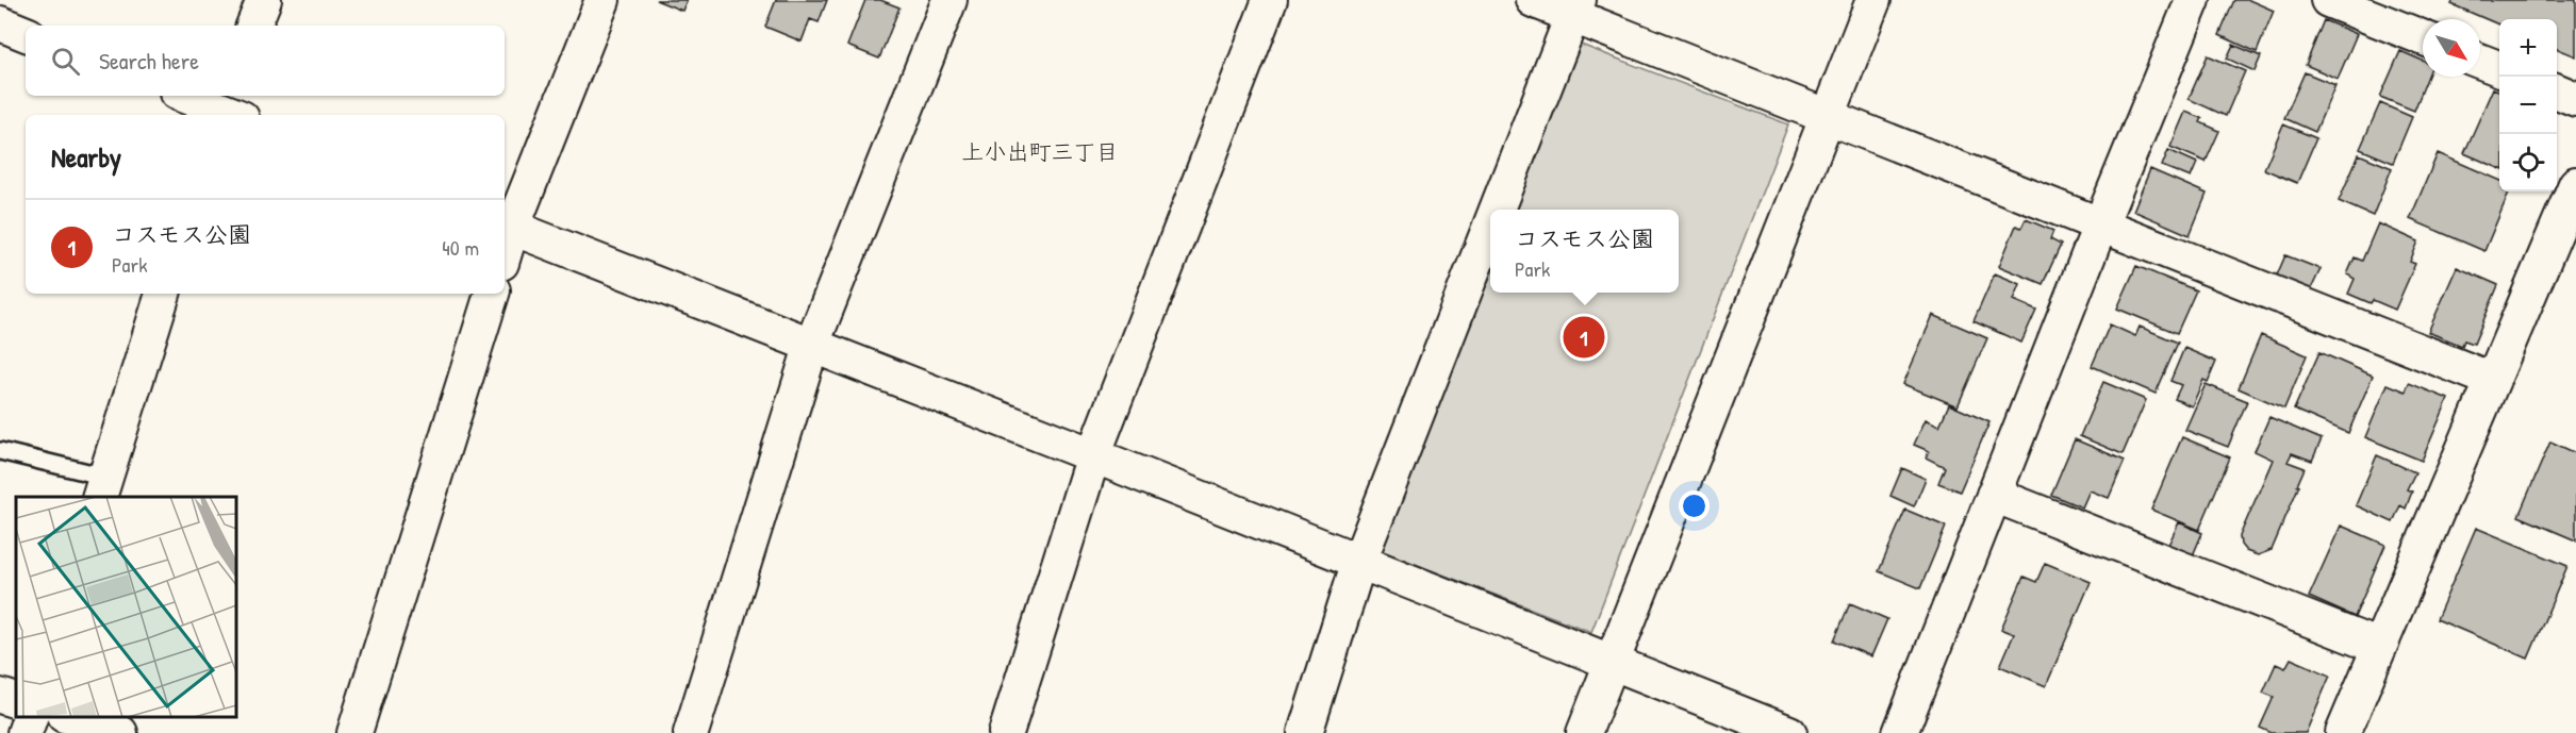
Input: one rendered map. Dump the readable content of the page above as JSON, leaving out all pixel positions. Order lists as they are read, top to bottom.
{
  "districts": ["上小出町三丁目"],
  "north": "bottom right",
  "page": {
    "map_buttons": ["+", "−"],
    "search": "Search here",
    "heading": "Nearby",
    "list": [
      {
        "mark": "1",
        "name": "コスモス公園",
        "note": "Park",
        "value": "40 m"
      }
    ],
    "popup": ["コスモス公園", "Park"],
    "pins": "1"
  }
}
